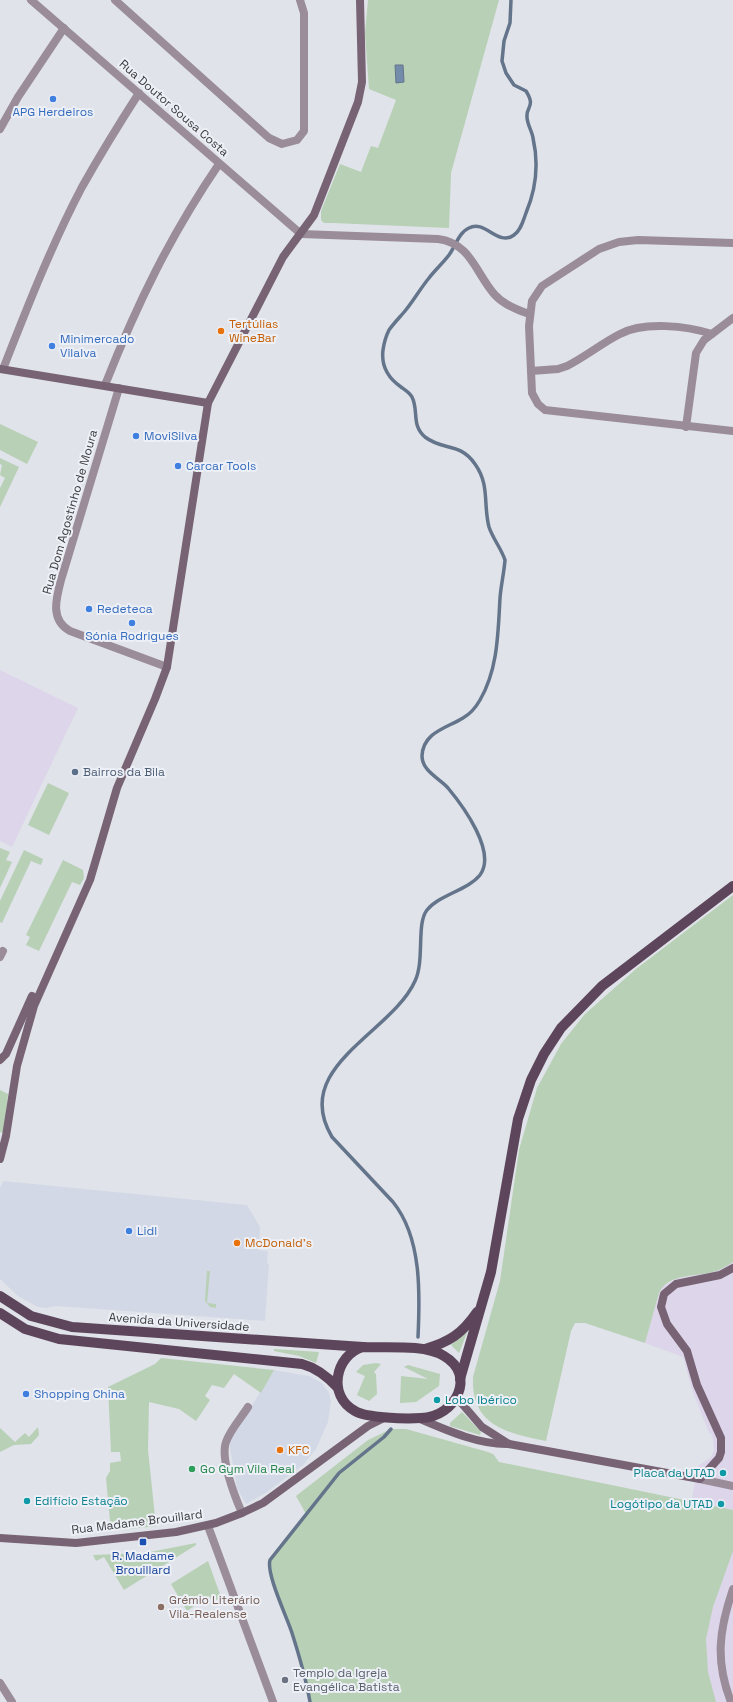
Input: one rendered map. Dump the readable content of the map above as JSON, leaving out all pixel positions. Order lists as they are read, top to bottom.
{
  "streets": {
    "main road": ["Avenida da Universidade"],
    "street": ["Rua Doutor Sousa Costa", "Rua Dom Agostinho de Moura", "Rua Madame Brouillard"]
  },
  "crossings": [
    ["Avenida da Universidade", "Rua Madame Brouillard"]
  ],
  "places": {
    "other": [
      "APG Herdeiros",
      "Tertúlias WineBar",
      "Minimercado Vilalva",
      "MoviSilva",
      "Carcar Tools",
      "Redeteca",
      "Sónia Rodrigues",
      "Bairros da Bila",
      "Lidl",
      "McDonald's",
      "Shopping China",
      "Lobo Ibérico",
      "KFC",
      "Go Gym Vila Real",
      "Placa da UTAD",
      "Edifício Estação",
      "Logótipo da UTAD",
      "Grémio Literário Vila-Realense",
      "Templo da Igreja Evangélica Batista"
    ],
    "transit": ["R. Madame Brouillard"]
  }
}
